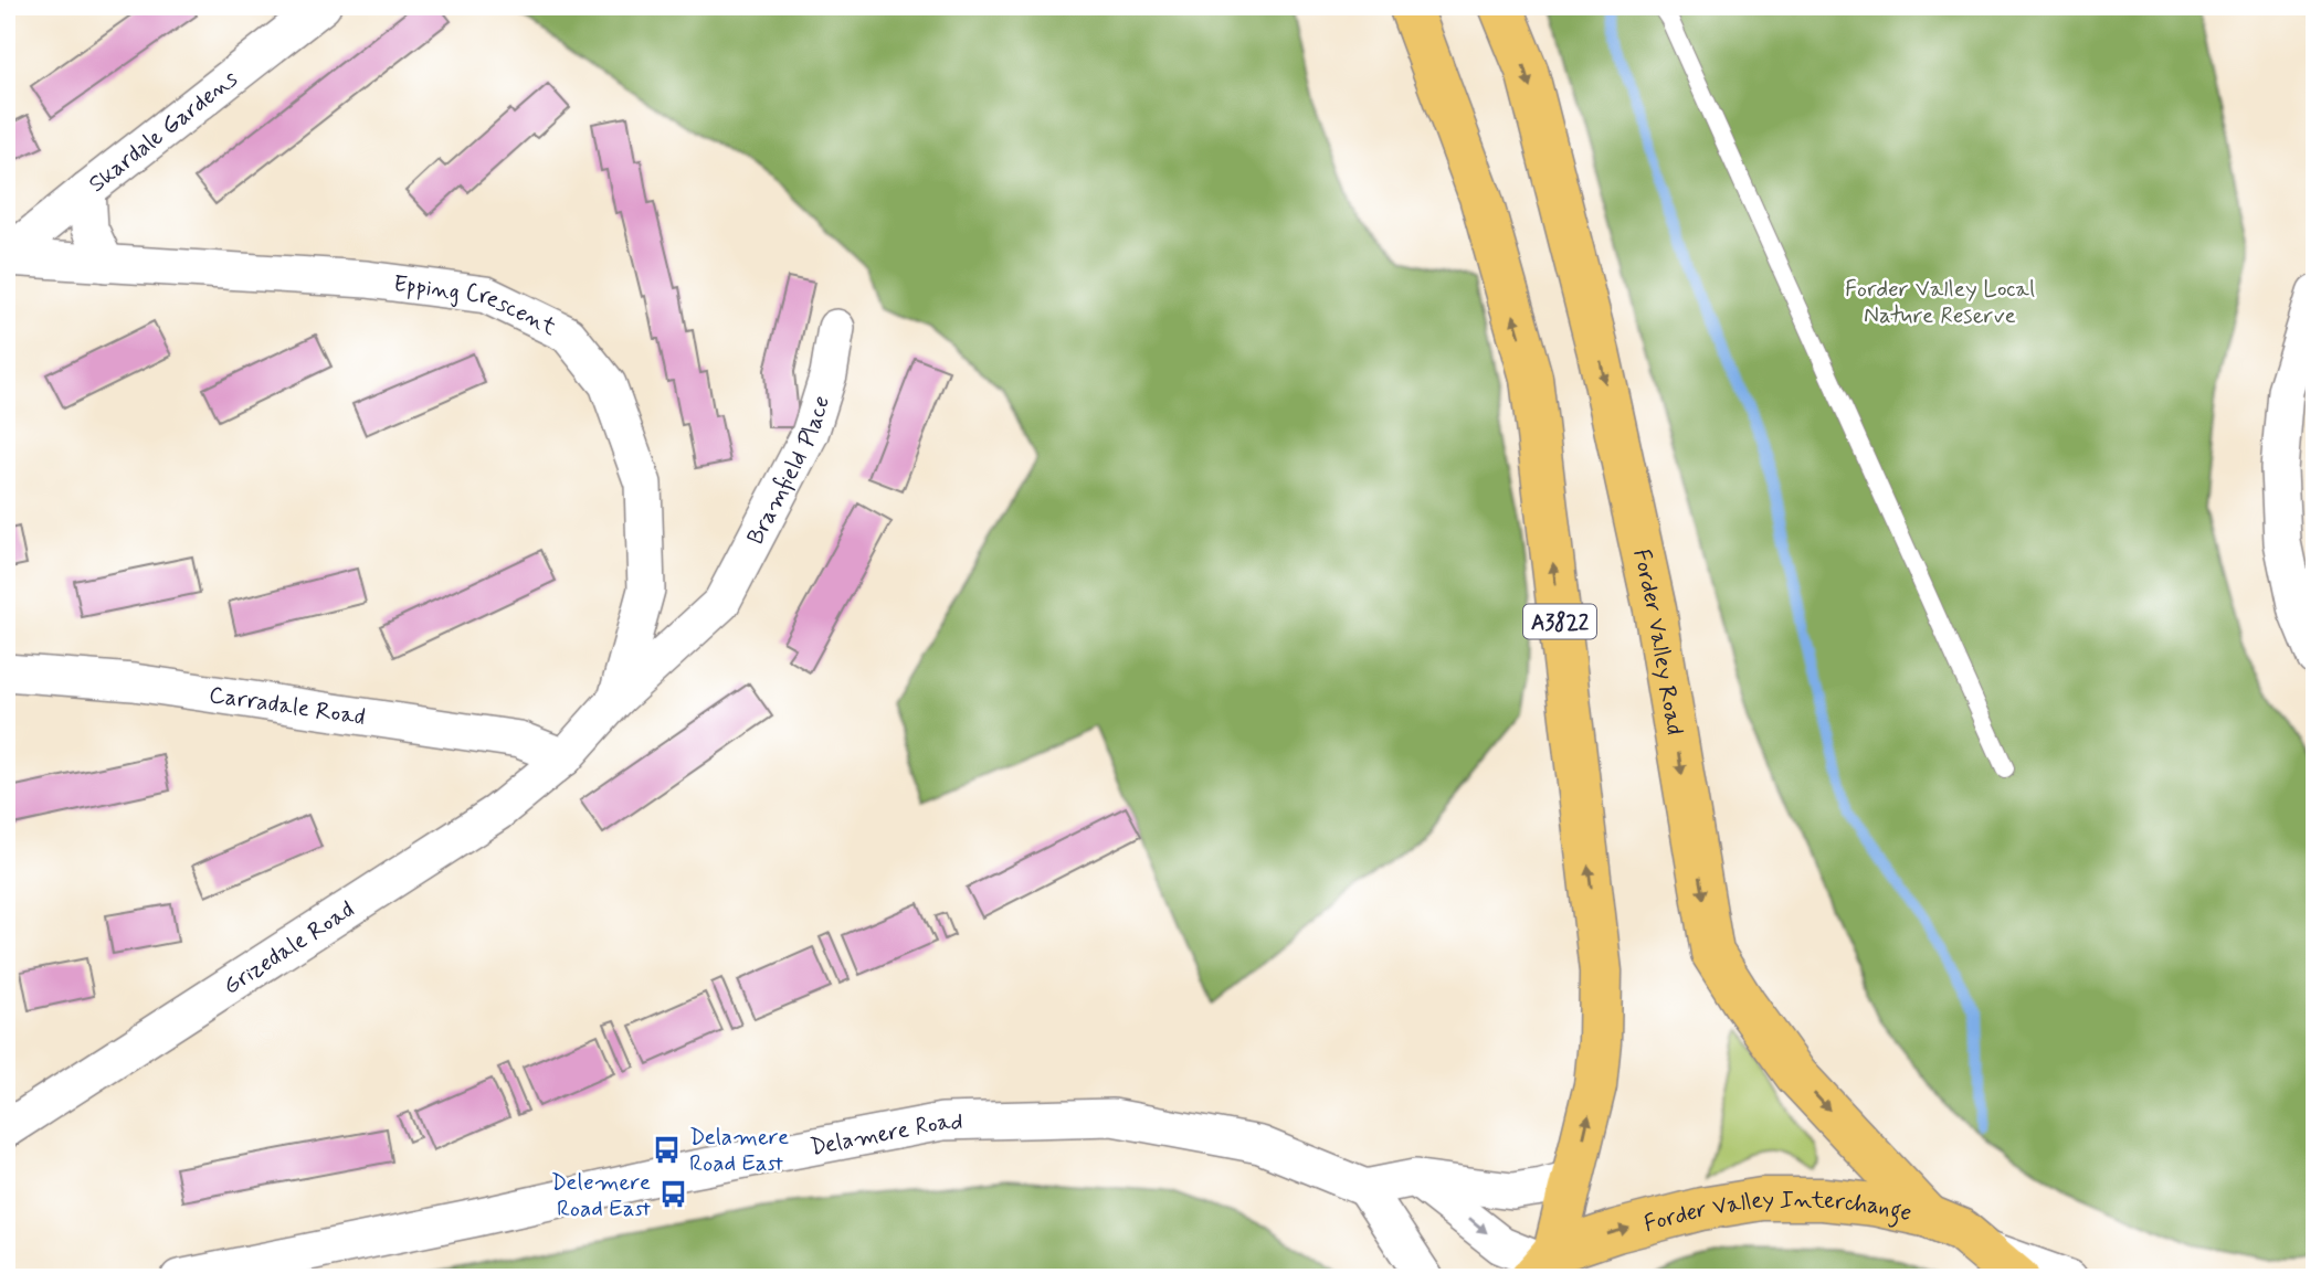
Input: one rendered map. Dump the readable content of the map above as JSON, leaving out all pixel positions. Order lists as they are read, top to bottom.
{
  "streets": {
    "main road": ["A3822", "Forder Valley Road", "Forder Valley Interchange"],
    "street": [
      "Skardale Gardens",
      "Epping Crescent",
      "Bramfield Place",
      "Carradale Road",
      "Grizedale Road",
      "Delamere Road"
    ]
  },
  "crossings": [
    ["Skardale Gardens", "Epping Crescent"],
    ["Epping Crescent", "Bramfield Place"],
    ["Epping Crescent", "Carradale Road"],
    ["Epping Crescent", "Grizedale Road"],
    ["A3822", "Forder Valley Interchange"],
    ["Forder Valley Road", "Forder Valley Interchange"],
    ["Carradale Road", "Grizedale Road"]
  ],
  "one_way": ["Forder Valley Interchange"],
  "parks": ["Forder Valley Local Nature Reserve"],
  "places": {
    "bus stop": ["Delamere Road East", "Delemere Road East"]
  }
}
